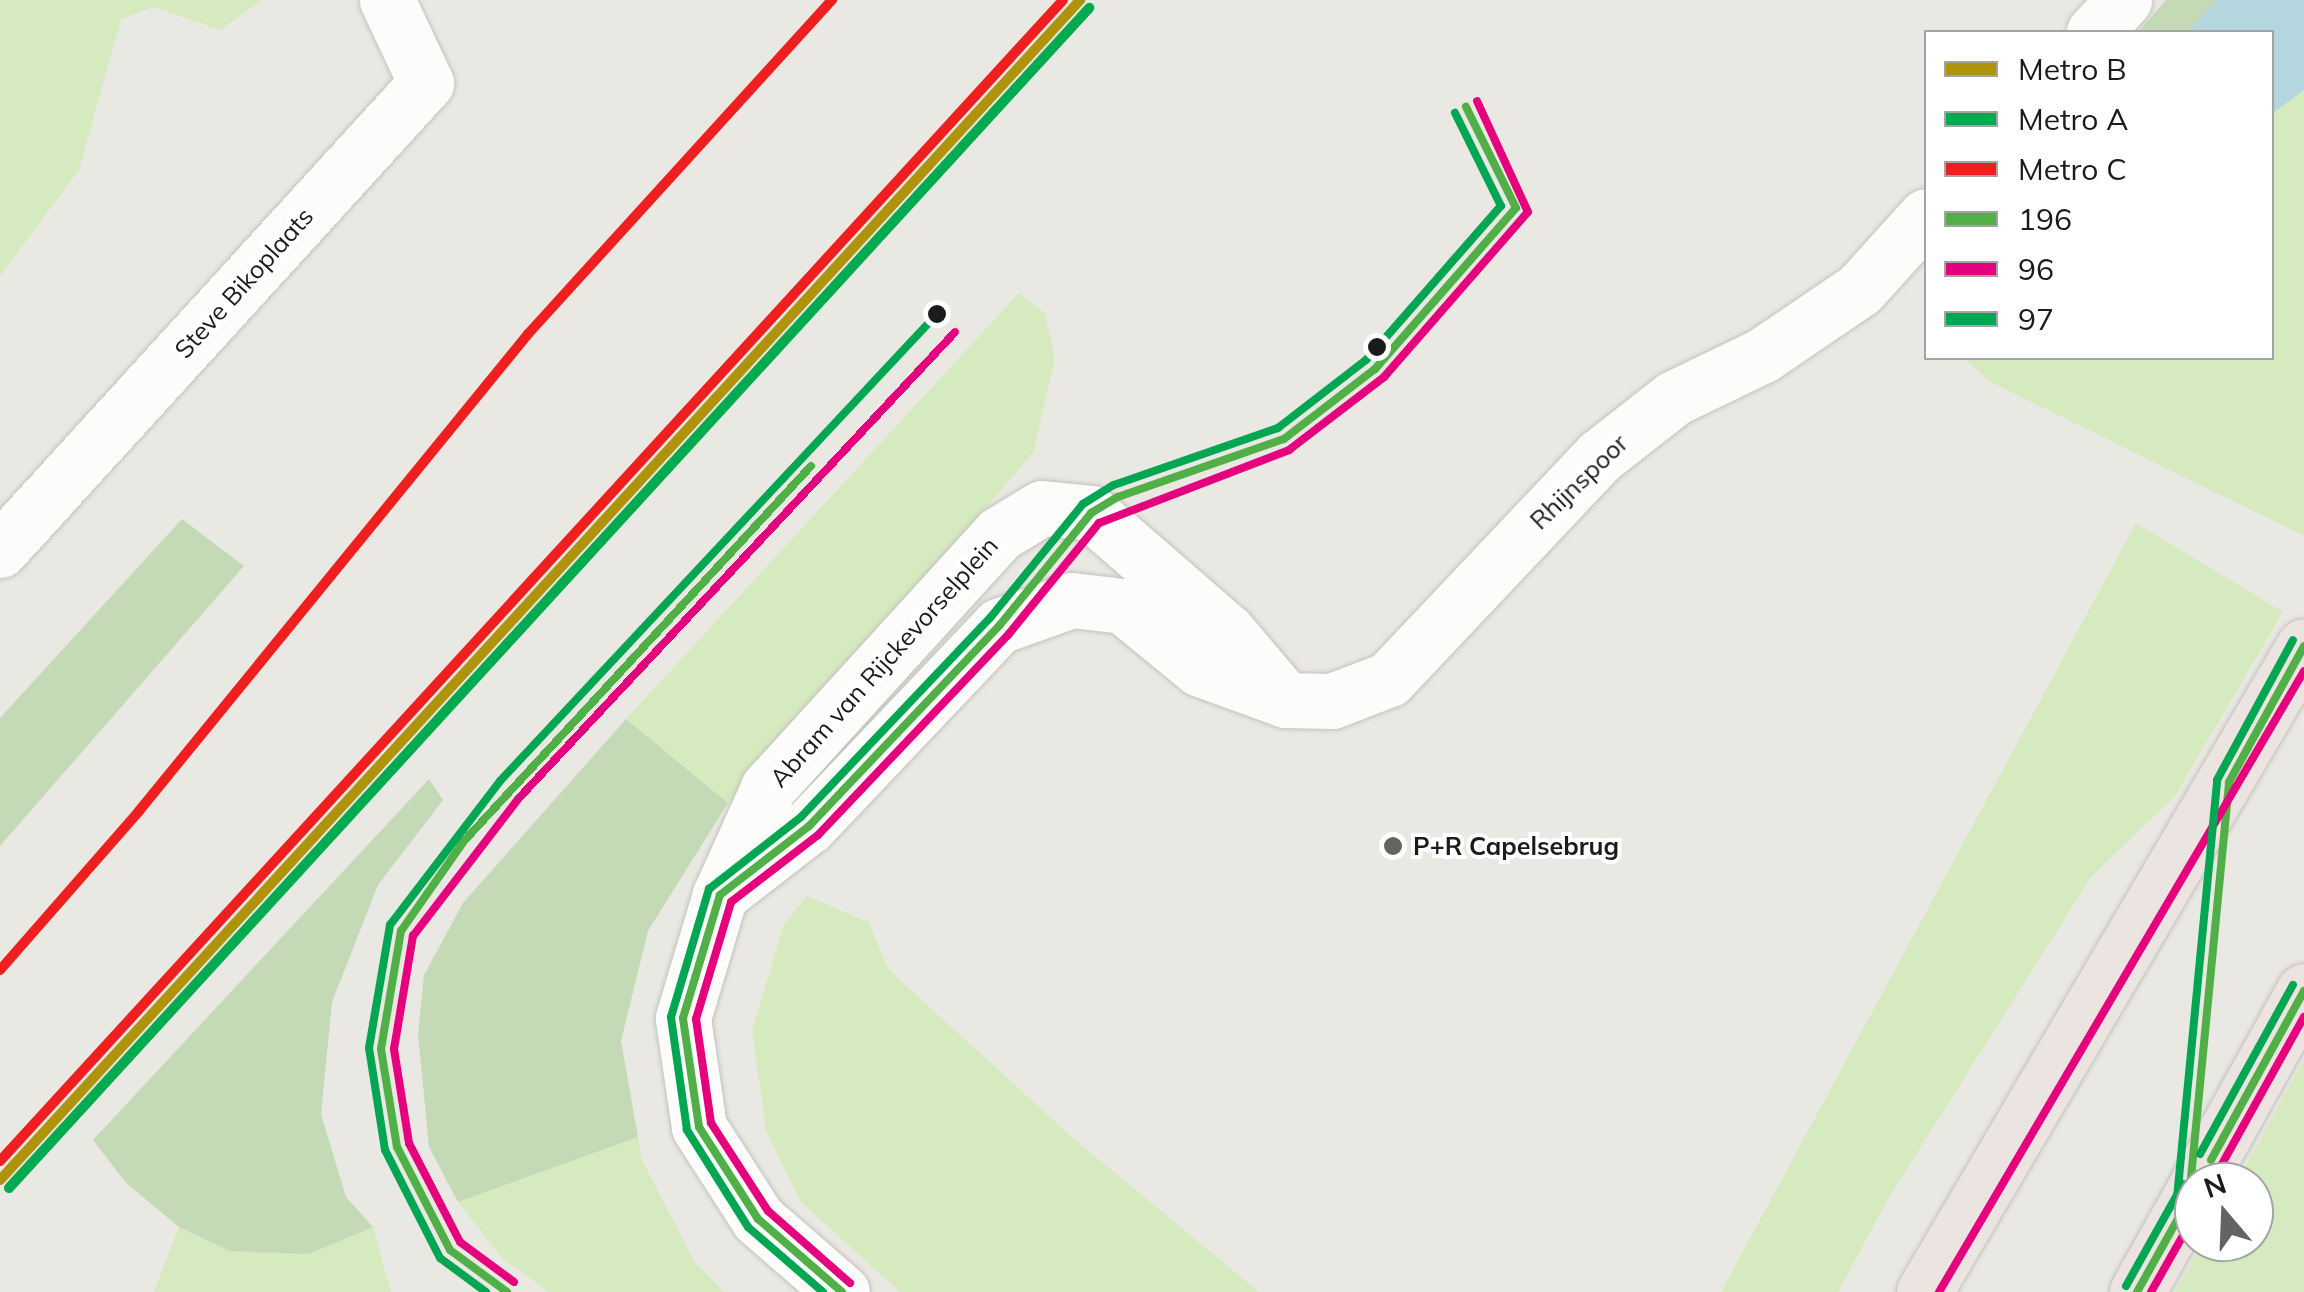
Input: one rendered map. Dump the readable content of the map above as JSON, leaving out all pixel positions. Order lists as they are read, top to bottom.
{
  "streets": {
    "street": ["Steve Bikoplaats", "Rhijnspoor", "Abram van Rijckevorselplein"]
  },
  "crossings": [
    ["Rhijnspoor", "Abram van Rijckevorselplein"]
  ],
  "places": ["P+R Capelsebrug"],
  "lines": [
    "metro line B",
    "metro line C",
    "metro line A",
    "transit line 96",
    "transit line 196",
    "transit line 97"
  ],
  "legend": [
    "Metro B",
    "Metro A",
    "Metro C",
    "196",
    "96",
    "97"
  ],
  "north": "top"
}
